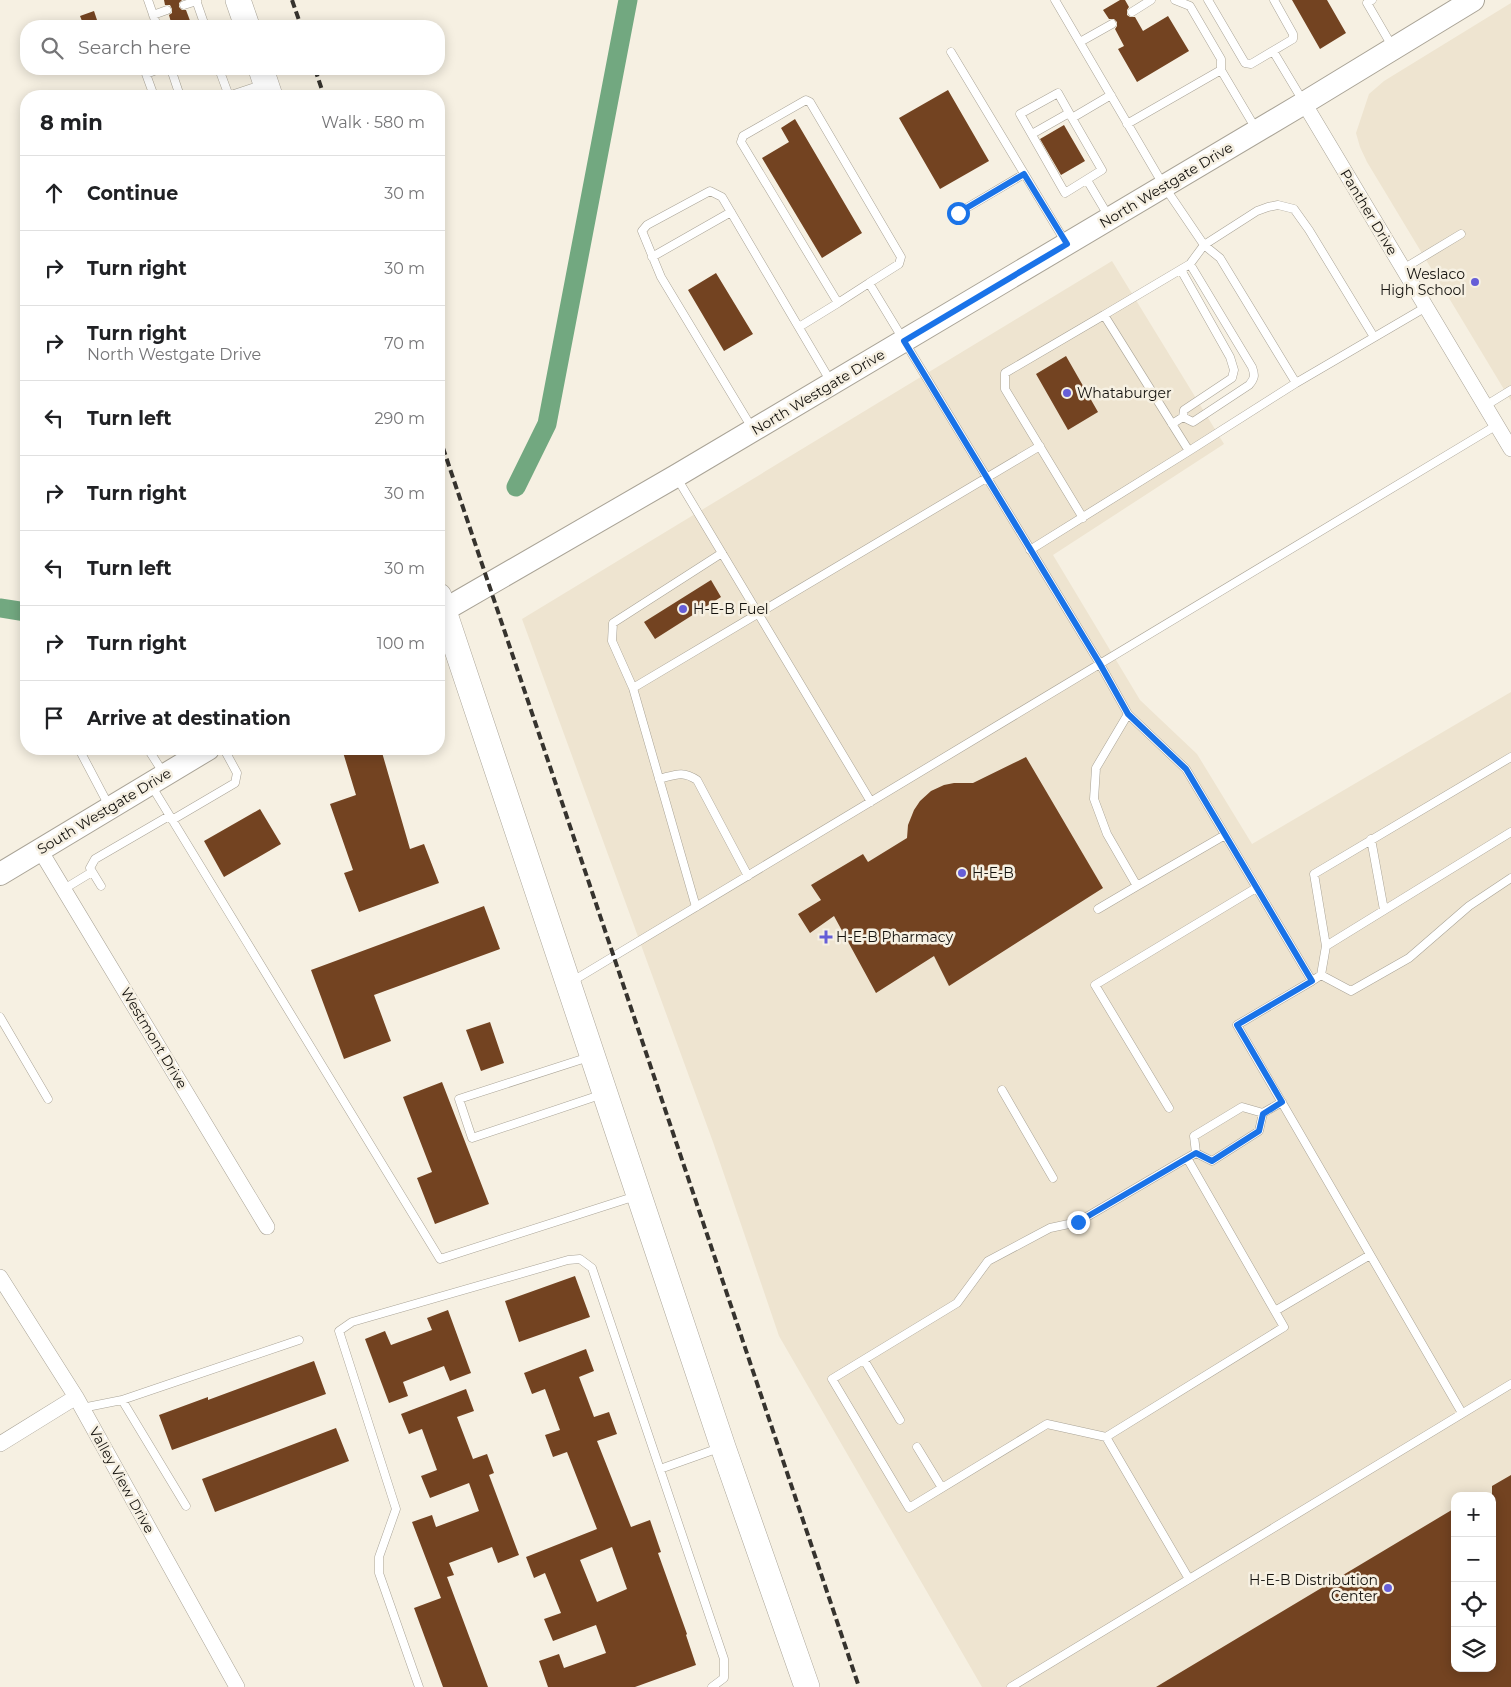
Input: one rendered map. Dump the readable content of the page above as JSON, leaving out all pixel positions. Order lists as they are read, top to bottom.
{
  "streets": {
    "street": [
      "North Westgate Drive",
      "Panther Drive",
      "South Westgate Drive",
      "Westmont Drive",
      "Valley View Drive"
    ]
  },
  "crossings": [
    ["North Westgate Drive", "Panther Drive"],
    ["South Westgate Drive", "Westmont Drive"]
  ],
  "places": {
    "other": [
      "Weslaco High School",
      "Whataburger",
      "H-E-B Fuel",
      "H-E-B",
      "H-E-B Distribution Center"
    ],
    "health": ["H-E-B Pharmacy"]
  },
  "page": {
    "search": "Search here",
    "heading": ["8 min", "Walk · 580 m"],
    "list": [
      ["Continue", "30 m"],
      ["Turn right", "30 m"],
      ["Turn right", "North Westgate Drive", "70 m"],
      ["Turn left", "290 m"],
      ["Turn right", "30 m"],
      ["Turn left", "30 m"],
      ["Turn right", "100 m"],
      "Arrive at destination"
    ],
    "map_buttons": ["+", "−"]
  }
}
